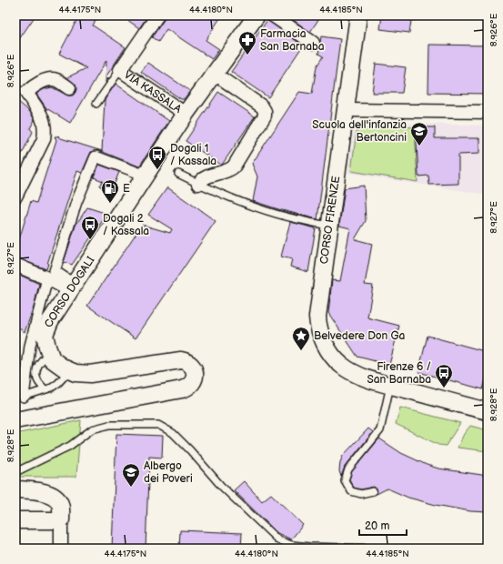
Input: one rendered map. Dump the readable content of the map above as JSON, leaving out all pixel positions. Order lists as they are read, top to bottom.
{
  "streets": {
    "street": ["VIA KASSALA", "CORSO FIRENZE", "CORSO DOGALI"]
  },
  "crossings": [
    ["VIA KASSALA", "CORSO DOGALI"]
  ],
  "places": {
    "pharmacy": ["Farmacia San Barnaba"],
    "school or university": ["Scuola dell'infanzia Bertoncini", "Albergo dei Poveri"],
    "bus stop": ["Dogali 1 / Kassala", "Dogali 2 / Kassala", "Firenze 6 / San Barnaba"],
    "fuel station": ["E"],
    "place": ["Belvedere Don Ga"]
  },
  "scale_bar": "20 m",
  "coordinates": [
    "44.4175°N",
    "44.4180°N",
    "44.4185°N",
    "8.926°E",
    "8.927°E",
    "8.928°E"
  ]
}
